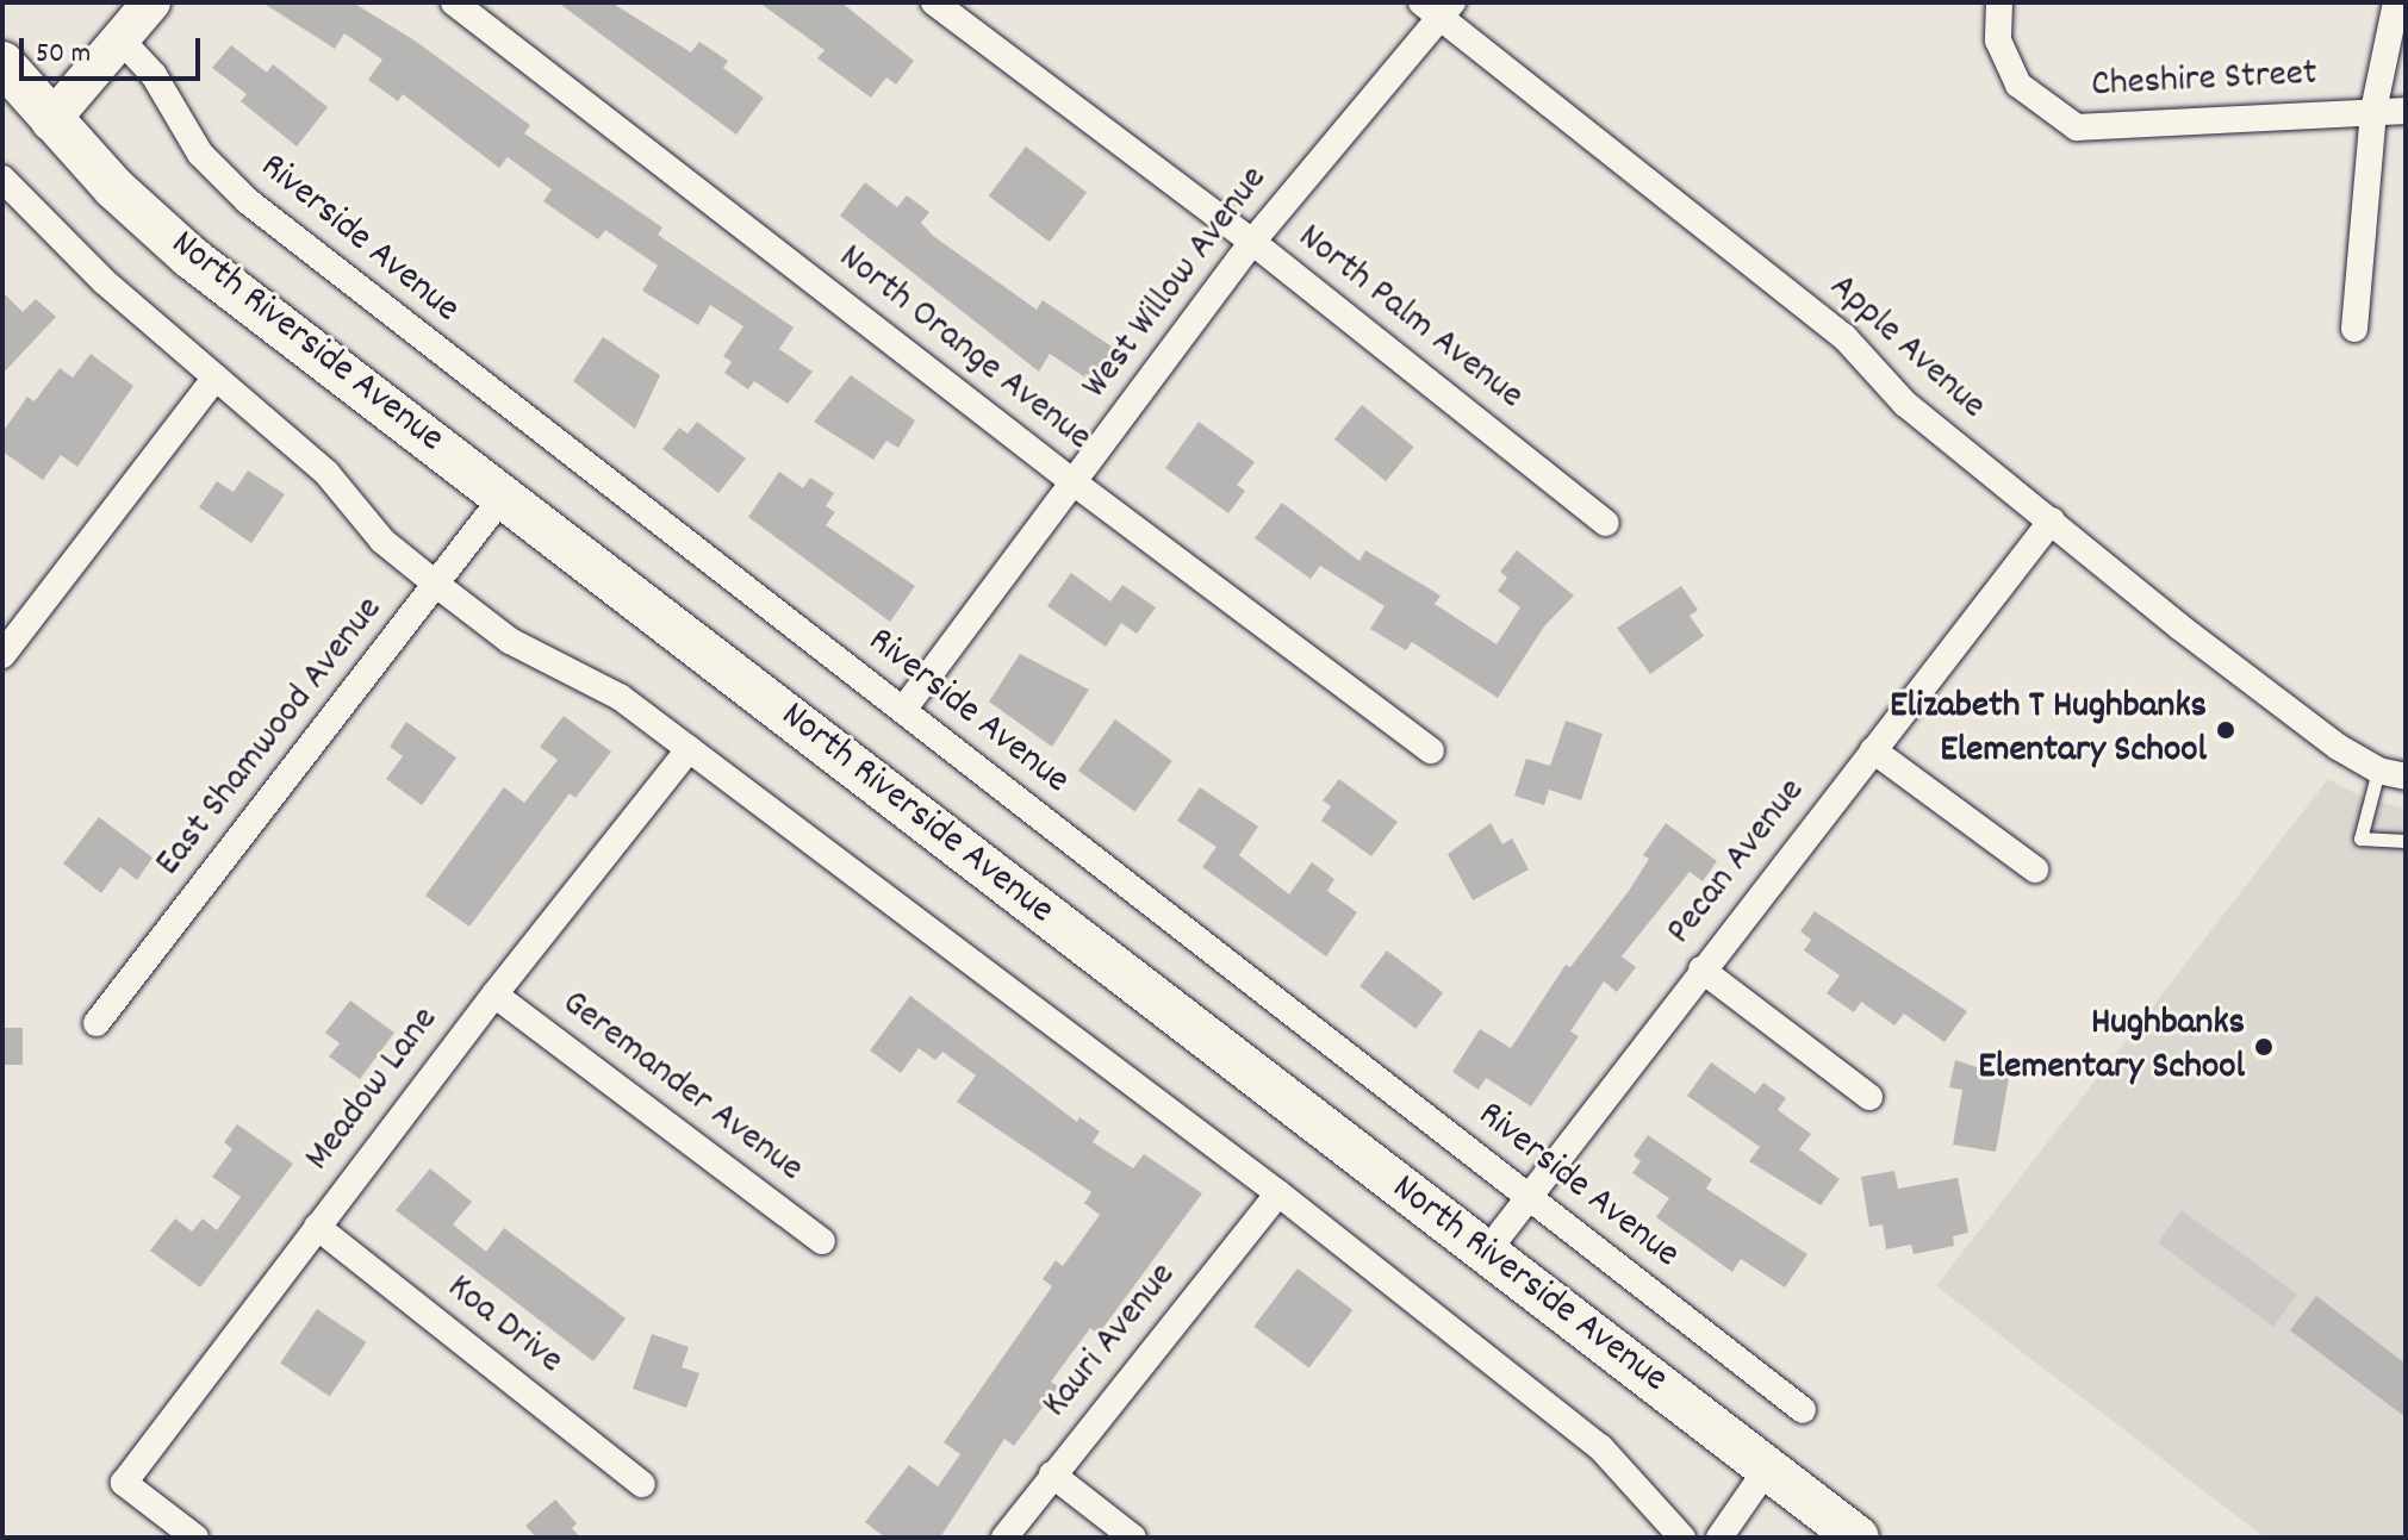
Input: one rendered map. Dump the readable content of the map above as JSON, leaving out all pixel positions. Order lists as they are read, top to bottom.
{
  "streets": {
    "main road": ["North Riverside Avenue"],
    "street": [
      "Cheshire Street",
      "Riverside Avenue",
      "West Willow Avenue",
      "North Palm Avenue",
      "Apple Avenue",
      "North Orange Avenue",
      "East Shamwood Avenue",
      "Pecan Avenue",
      "Geremander Avenue",
      "Meadow Lane",
      "Koa Drive",
      "Kauri Avenue"
    ]
  },
  "crossings": [
    ["Riverside Avenue", "West Willow Avenue"],
    ["Riverside Avenue", "Pecan Avenue"],
    ["West Willow Avenue", "North Palm Avenue"],
    ["West Willow Avenue", "Apple Avenue"],
    ["West Willow Avenue", "North Orange Avenue"],
    ["North Riverside Avenue", "East Shamwood Avenue"],
    ["North Riverside Avenue", "Pecan Avenue"],
    ["North Riverside Avenue", "Meadow Lane"],
    ["North Riverside Avenue", "Kauri Avenue"],
    ["Apple Avenue", "Pecan Avenue"],
    ["Geremander Avenue", "Meadow Lane"],
    ["Meadow Lane", "Koa Drive"]
  ],
  "places": ["Elizabeth T Hughbanks Elementary School", "Hughbanks Elementary School"],
  "scale_bar": "50 m"
}
